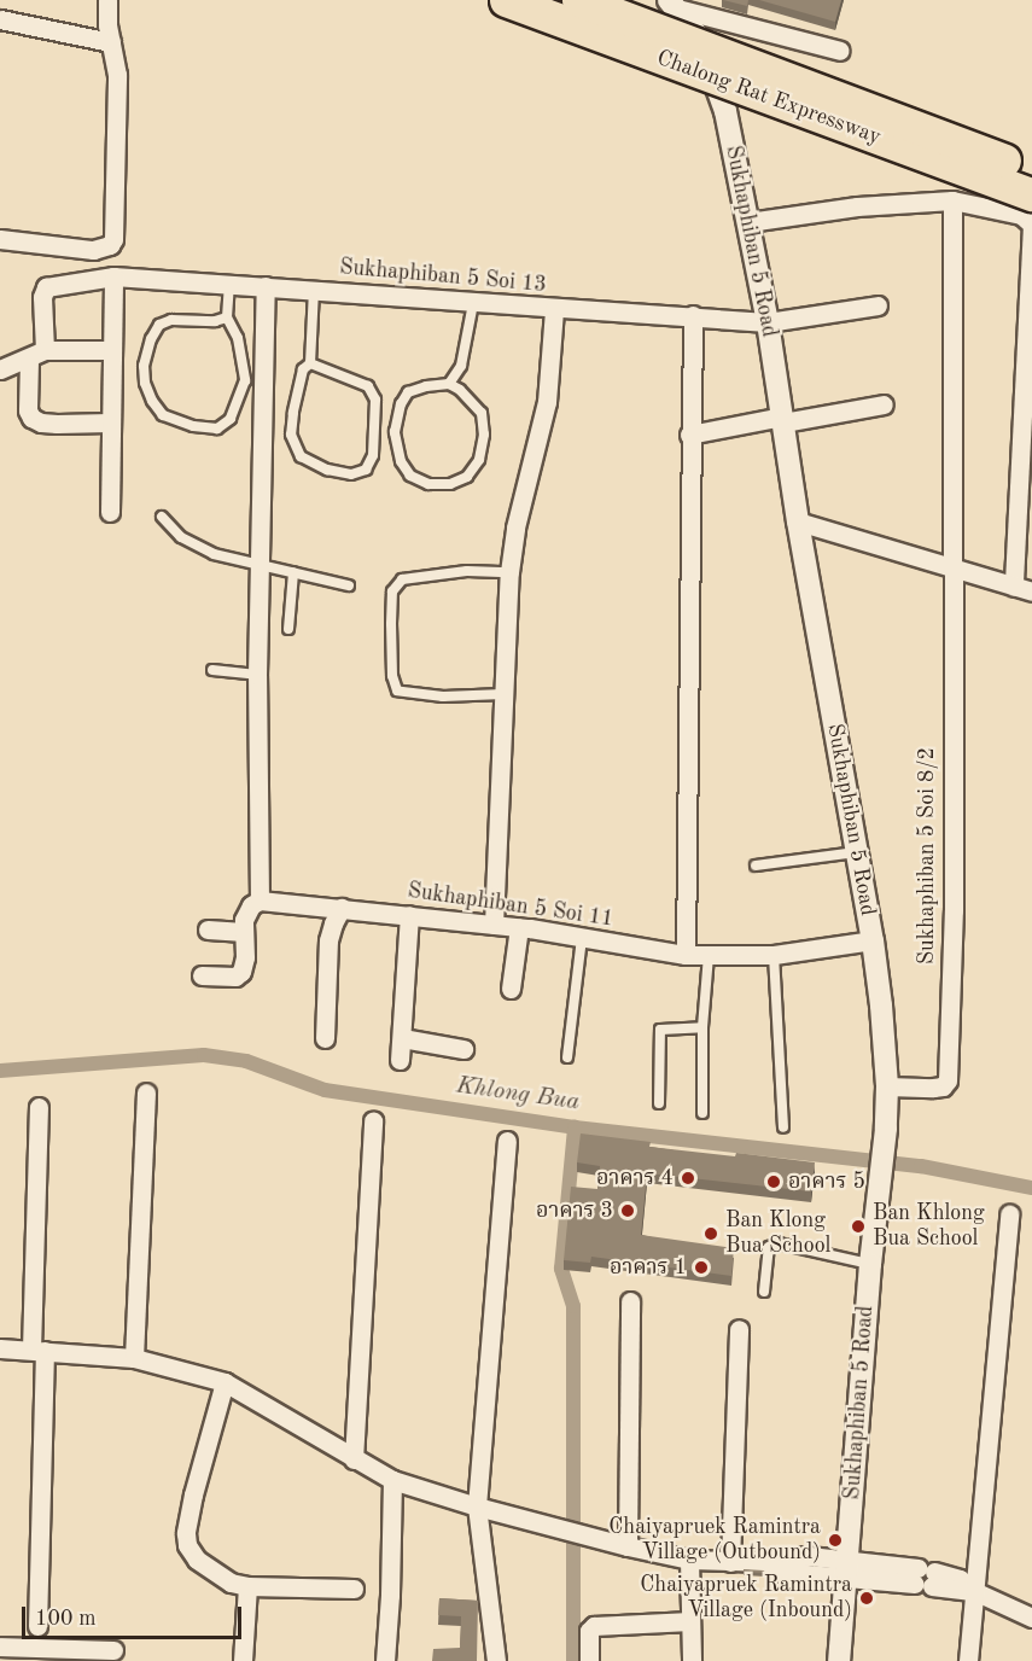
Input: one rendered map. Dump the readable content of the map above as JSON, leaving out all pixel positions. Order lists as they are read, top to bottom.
{
  "streets": {
    "highway": ["Chalong Rat Expressway"],
    "street": [
      "Sukhaphiban 5 Road",
      "Sukhaphiban 5 Soi 13",
      "Sukhaphiban 5 Soi 8/2",
      "Sukhaphiban 5 Soi 11"
    ]
  },
  "crossings": [
    ["Sukhaphiban 5 Road", "Sukhaphiban 5 Soi 13"],
    ["Sukhaphiban 5 Road", "Sukhaphiban 5 Soi 8/2"],
    ["Sukhaphiban 5 Road", "Sukhaphiban 5 Soi 11"]
  ],
  "water": ["Khlong Bua"],
  "places": [
    "อาคาร 4",
    "อาคาร 5",
    "อาคาร 3",
    "Ban Khlong Bua School",
    "Ban Klong Bua School",
    "อาคาร 1",
    "Chaiyapruek Ramintra Village (Outbound)",
    "Chaiyapruek Ramintra Village (Inbound)"
  ],
  "scale_bar": "100 m"
}
